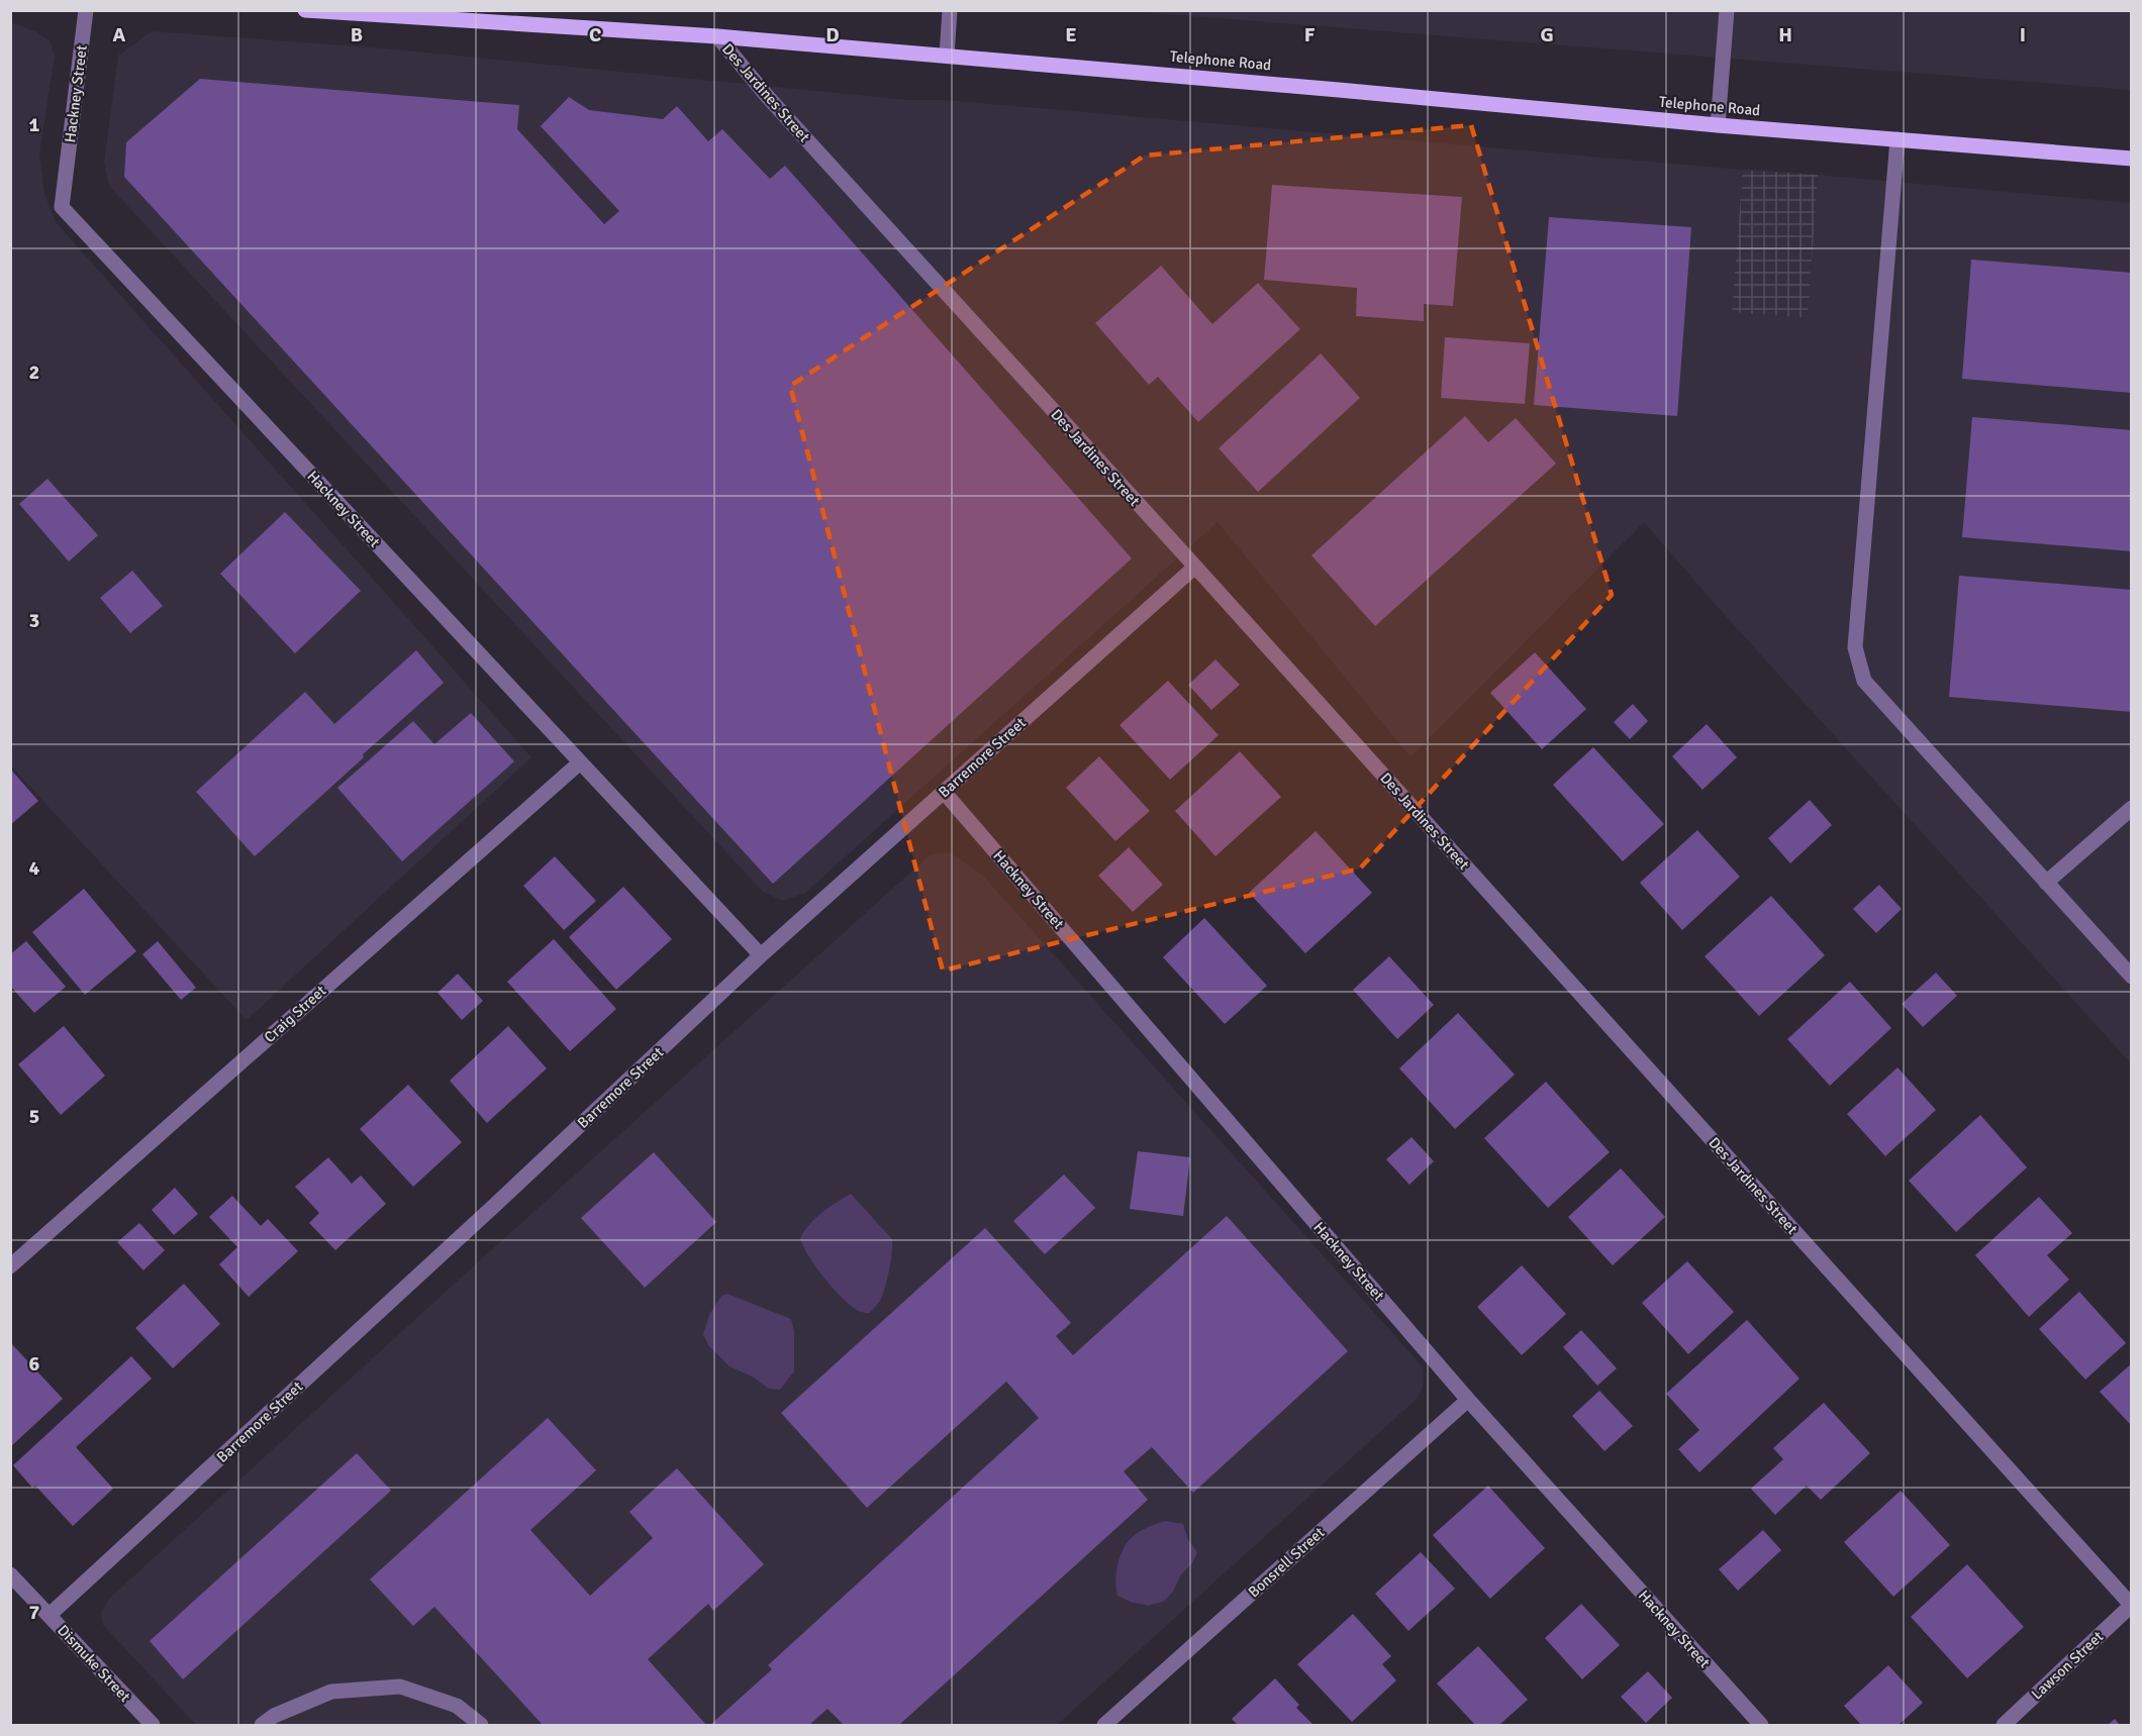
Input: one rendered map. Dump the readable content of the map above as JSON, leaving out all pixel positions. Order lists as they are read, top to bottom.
{
  "streets": {
    "main road": ["Telephone Road"],
    "street": [
      "Des Jardines Street",
      "Hackney Street",
      "Barremore Street",
      "Craig Street",
      "Bonsrell Street",
      "Dismuke Street",
      "Lawson Street"
    ]
  },
  "crossings": [
    ["Telephone Road", "Des Jardines Street"],
    ["Des Jardines Street", "Barremore Street"],
    ["Des Jardines Street", "Lawson Street"],
    ["Hackney Street", "Barremore Street"],
    ["Hackney Street", "Craig Street"],
    ["Hackney Street", "Bonsrell Street"],
    ["Barremore Street", "Dismuke Street"]
  ],
  "grid": {
    "columns": [
      "A",
      "B",
      "C",
      "D",
      "E",
      "F",
      "G",
      "H",
      "I"
    ],
    "rows": [
      "1",
      "2",
      "3",
      "4",
      "5",
      "6",
      "7"
    ]
  }
}
